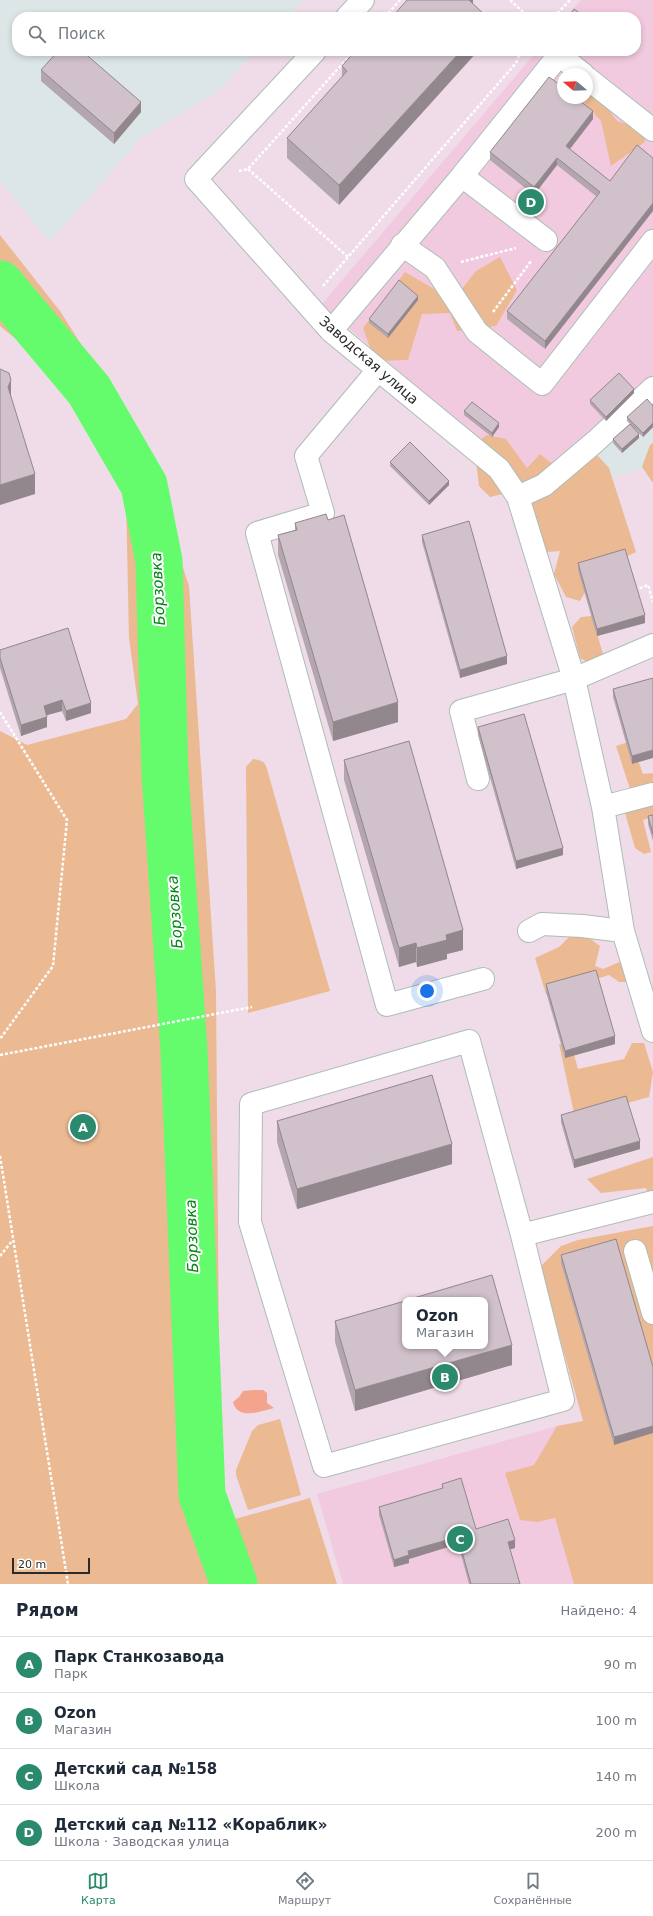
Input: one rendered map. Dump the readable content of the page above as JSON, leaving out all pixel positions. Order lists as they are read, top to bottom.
{
  "streets": {
    "street": ["Заводская улица"]
  },
  "water": ["Борзовка"],
  "scale_bar": "20 m",
  "north": "left",
  "page": {
    "search": "Поиск",
    "pins": [
      "D",
      "A",
      "B",
      "C"
    ],
    "popup": ["Ozon", "Магазин"],
    "scale": "20 m",
    "heading": ["Рядом", "Найдено: 4"],
    "list": [
      {
        "mark": "A",
        "name": "Парк Станкозавода",
        "note": "Парк",
        "value": "90 m"
      },
      {
        "mark": "B",
        "name": "Ozon",
        "note": "Магазин",
        "value": "100 m"
      },
      {
        "mark": "C",
        "name": "Детский сад №158",
        "note": "Школа",
        "value": "140 m"
      },
      {
        "mark": "D",
        "name": "Детский сад №112 «Кораблик»",
        "note": "Школа · Заводская улица",
        "value": "200 m"
      }
    ],
    "nav": ["Карта", "Маршрут", "Сохранённые"]
  }
}
